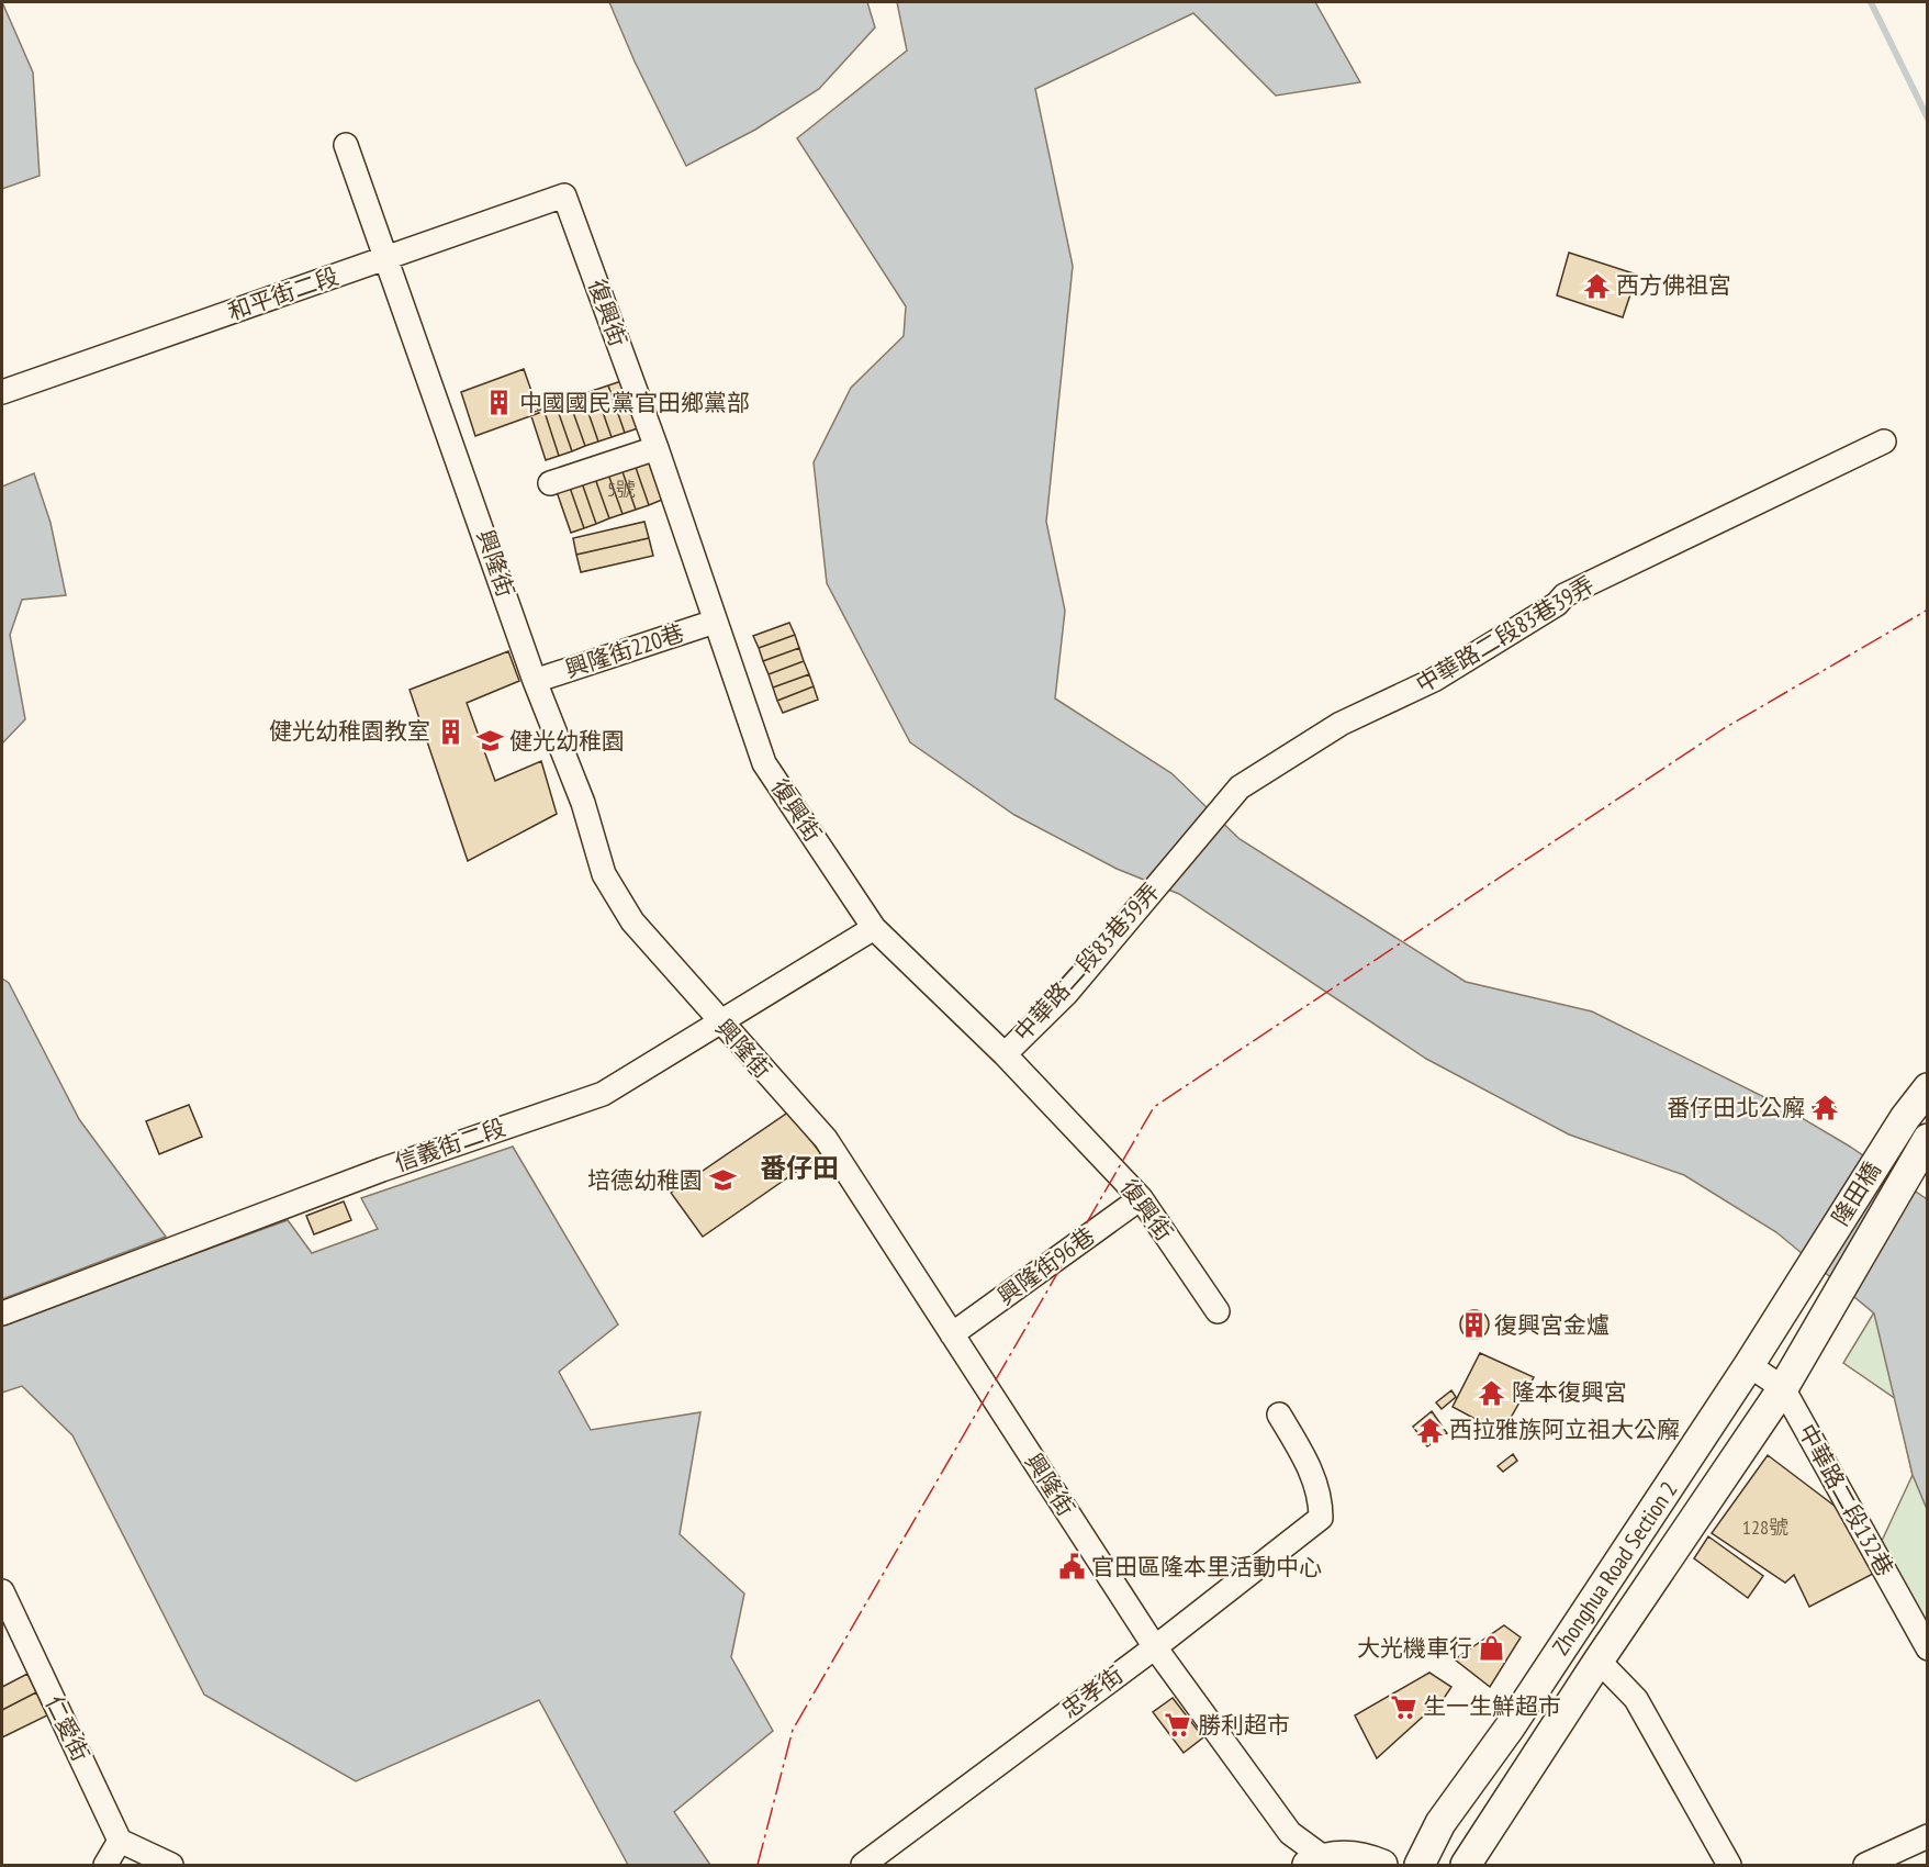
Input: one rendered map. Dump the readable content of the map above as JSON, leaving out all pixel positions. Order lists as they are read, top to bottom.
{
  "streets": {
    "main road": ["隆田橋", "Zhonghua Road Section 2"],
    "street": [
      "和平街二段",
      "復興街",
      "興隆街",
      "中華路二段83巷39弄",
      "興隆街220巷",
      "信義街二段",
      "興隆街96巷",
      "中華路二段132巷",
      "忠孝街",
      "仁愛街"
    ]
  },
  "crossings": [
    ["和平街二段", "復興街"],
    ["和平街二段", "興隆街"],
    ["復興街", "中華路二段83巷39弄"],
    ["復興街", "興隆街220巷"],
    ["復興街", "信義街二段"],
    ["復興街", "興隆街96巷"],
    ["興隆街", "興隆街220巷"],
    ["興隆街", "信義街二段"],
    ["興隆街", "興隆街96巷"],
    ["興隆街", "忠孝街"],
    ["隆田橋", "Zhonghua Road Section 2"],
    ["中華路二段132巷", "Zhonghua Road Section 2"]
  ],
  "districts": ["番仔田"],
  "places": {
    "temple": [
      "西方佛祖宮",
      "番仔田北公廨",
      "隆本復興宮",
      "西拉雅族阿立祖大公廨"
    ],
    "building": ["中國國民黨官田鄉黨部", "健光幼稚園教室", "復興宮金爐"],
    "school or university": ["健光幼稚園", "培德幼稚園"],
    "public building": ["官田區隆本里活動中心"],
    "shop": ["大光機車行"],
    "supermarket": ["生一生鮮超市", "勝利超市"]
  },
  "house_numbers": ["5號", "128號"]
}
